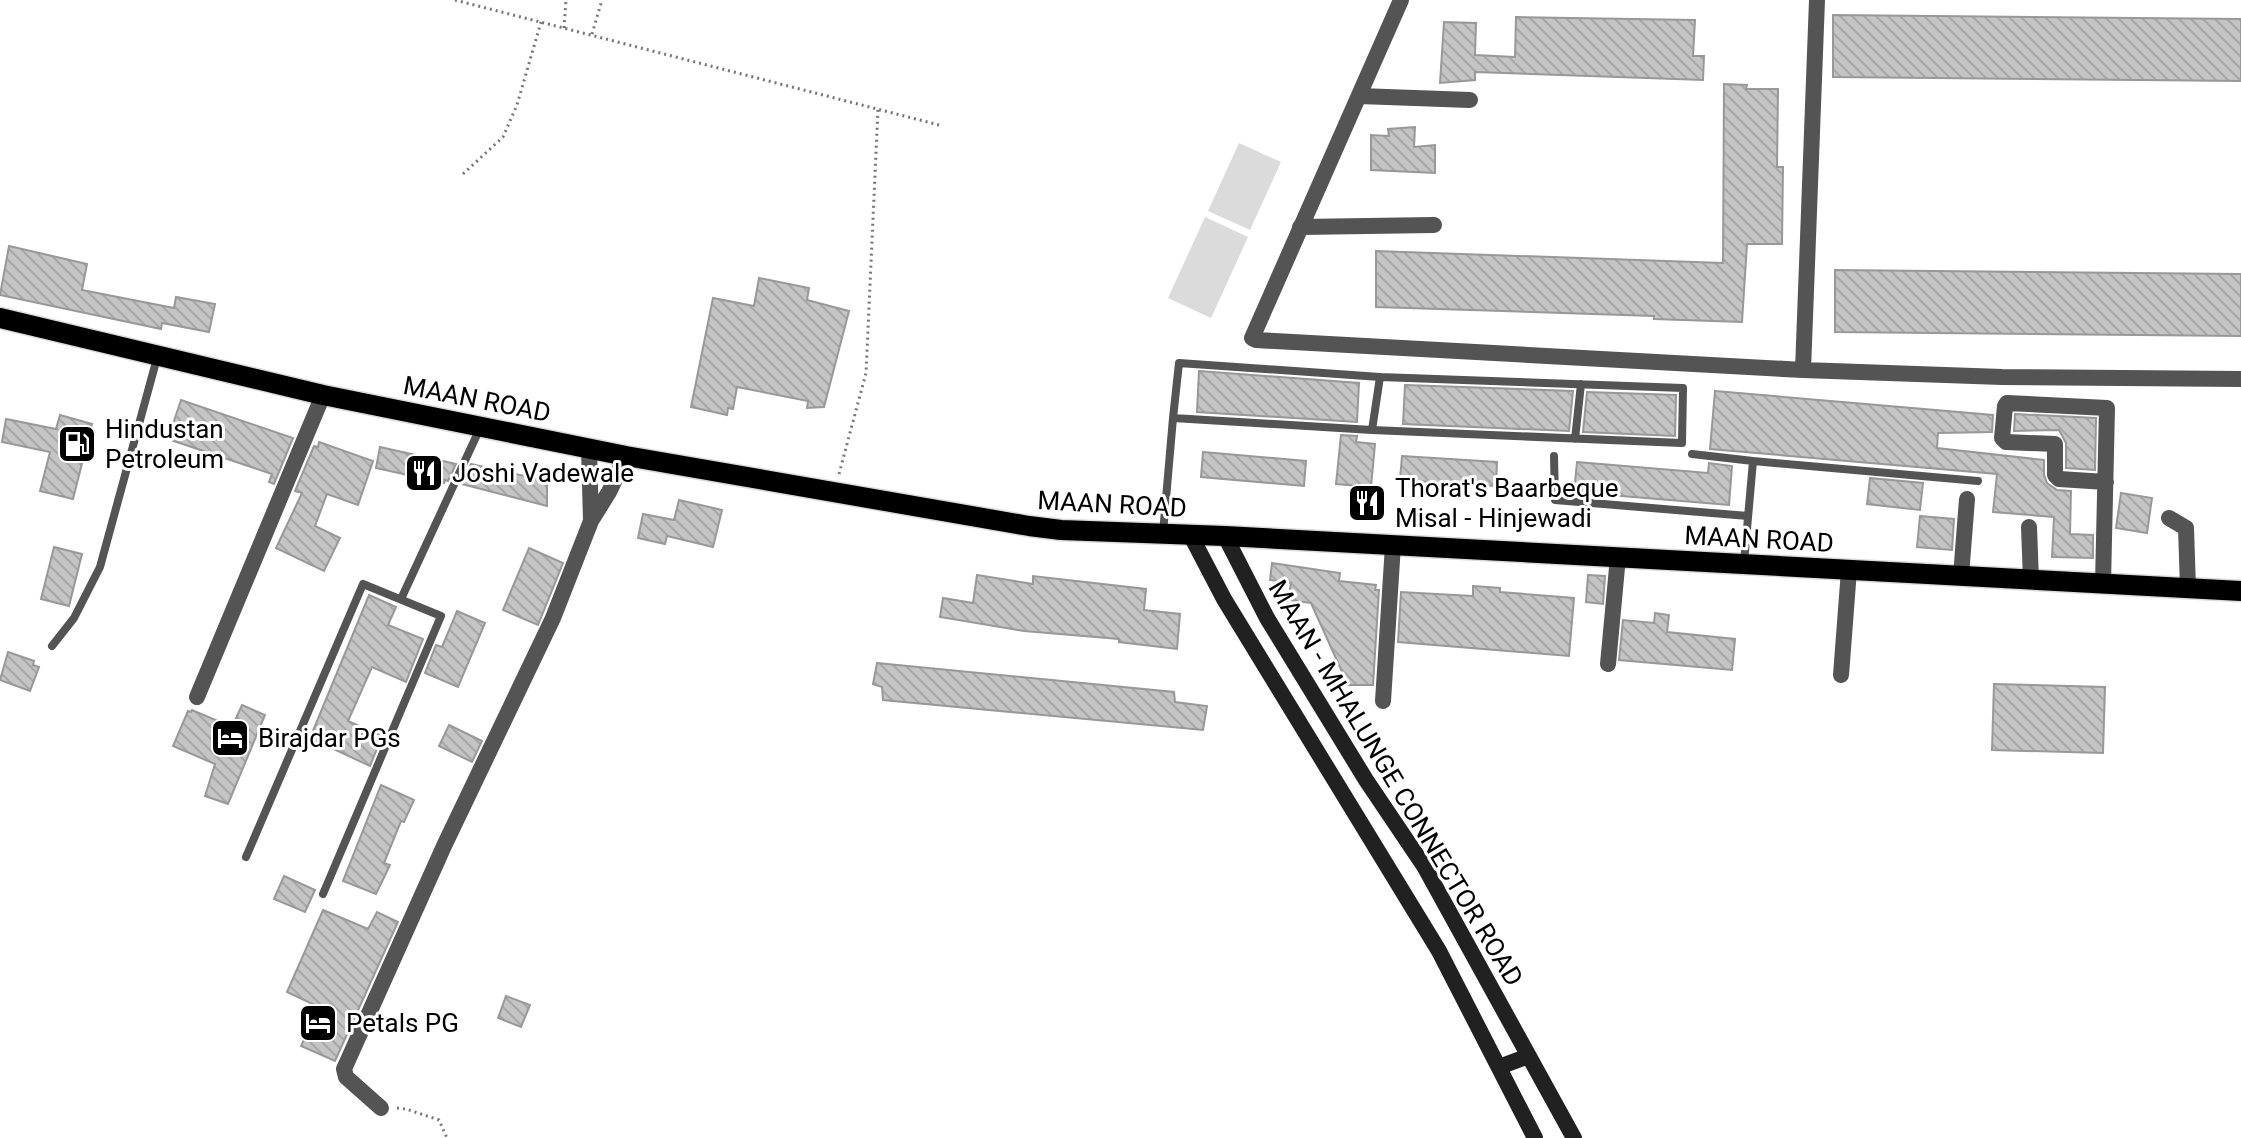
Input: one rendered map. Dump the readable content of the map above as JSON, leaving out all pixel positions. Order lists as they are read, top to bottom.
{
  "streets": {
    "main road": ["MAAN ROAD", "MAAN - MHALUNGE CONNECTOR ROAD"]
  },
  "crossings": [
    ["MAAN ROAD", "MAAN - MHALUNGE CONNECTOR ROAD"]
  ],
  "places": {
    "fuel station": ["Hindustan Petroleum"],
    "restaurant": ["Joshi Vadewale", "Thorat's Baarbeque Misal - Hinjewadi"],
    "hotel": ["Birajdar PGs", "Petals PG"]
  }
}
